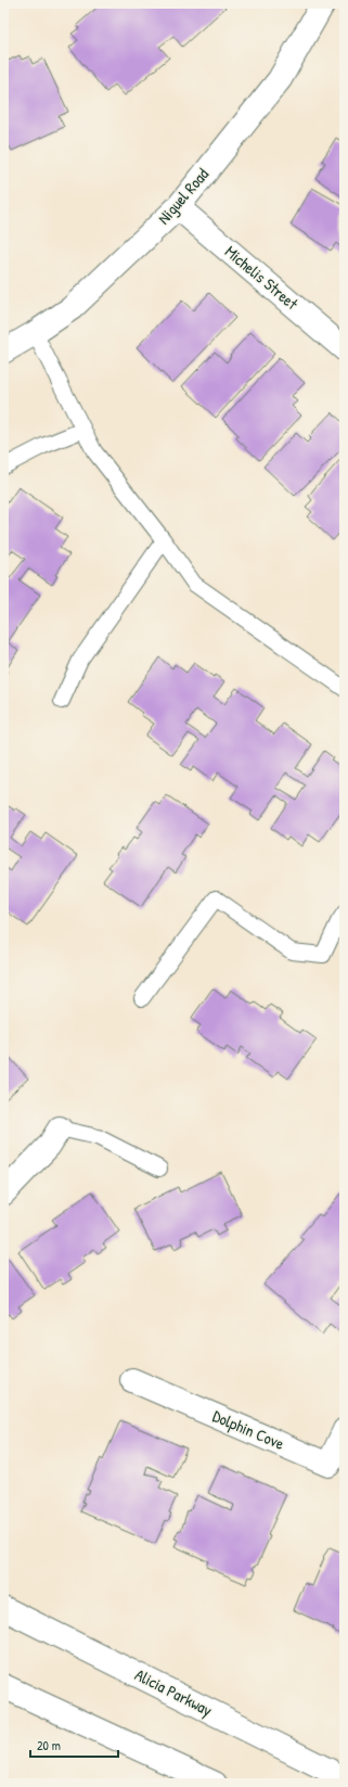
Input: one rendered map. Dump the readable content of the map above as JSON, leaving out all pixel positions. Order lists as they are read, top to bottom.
{
  "streets": {
    "main road": [
      "Niguel Road",
      "Michelis Street",
      "Dolphin Cove",
      "Alicia Parkway"
    ]
  },
  "crossings": [
    ["Niguel Road", "Michelis Street"]
  ],
  "scale_bar": "20 m"
}
